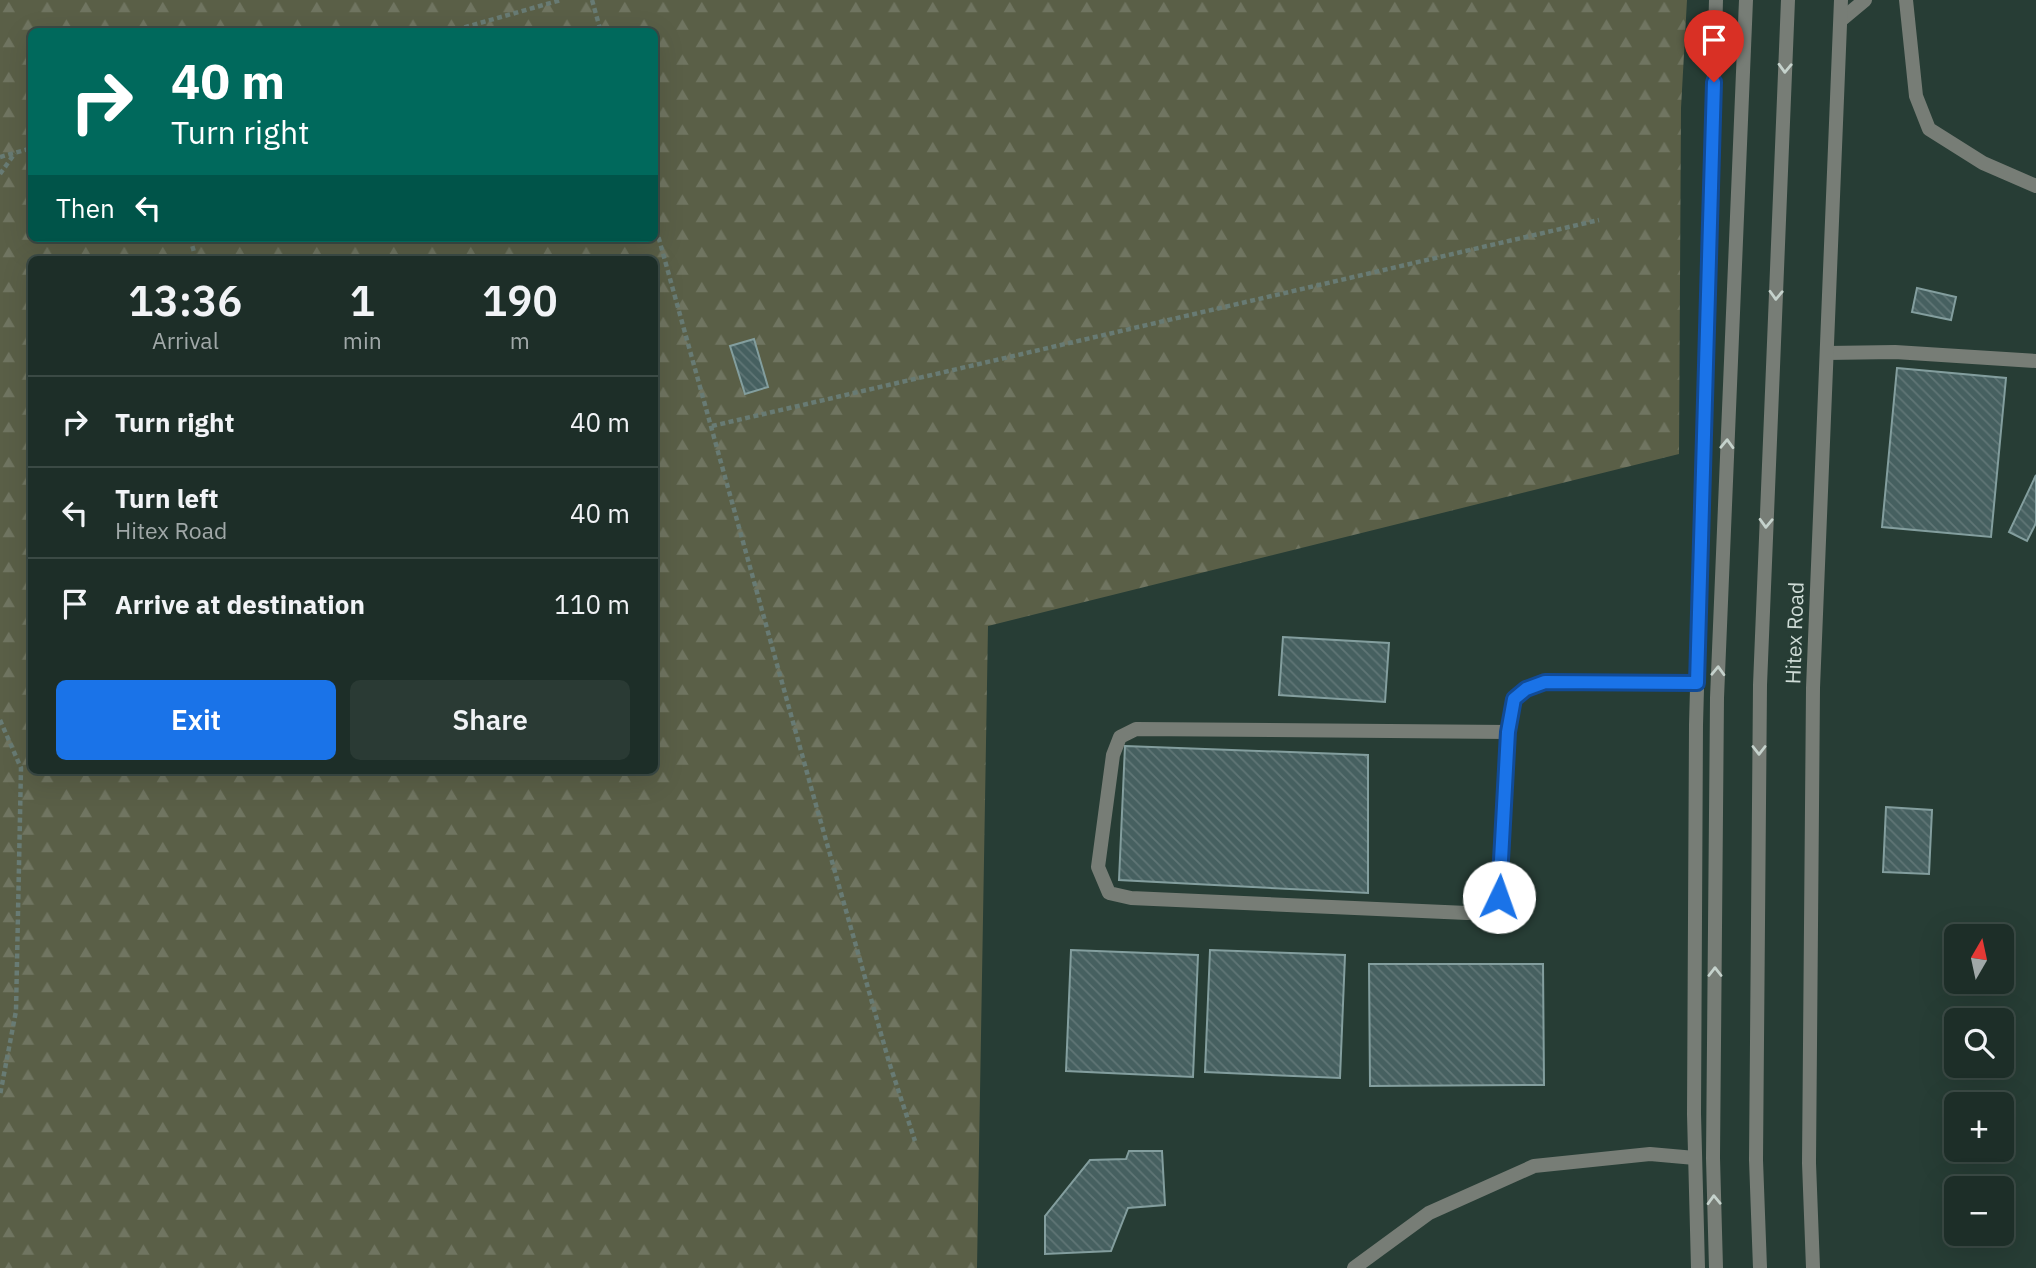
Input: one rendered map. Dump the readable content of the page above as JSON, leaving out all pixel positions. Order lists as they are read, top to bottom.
{
  "streets": {
    "street": ["Hitex Road"]
  },
  "north": "top",
  "page": {
    "turn": ["40 m", "Turn right"],
    "then": "Then",
    "eta": [
      "13:36",
      "Arrival",
      "1",
      "min",
      "190",
      "m"
    ],
    "list": [
      {
        "name": "Turn right",
        "value": "40 m"
      },
      {
        "name": "Turn left",
        "note": "Hitex Road",
        "value": "40 m"
      },
      {
        "name": "Arrive at destination",
        "value": "110 m"
      }
    ],
    "buttons": ["Exit", "Share"],
    "map_buttons": ["+", "−"]
  }
}
